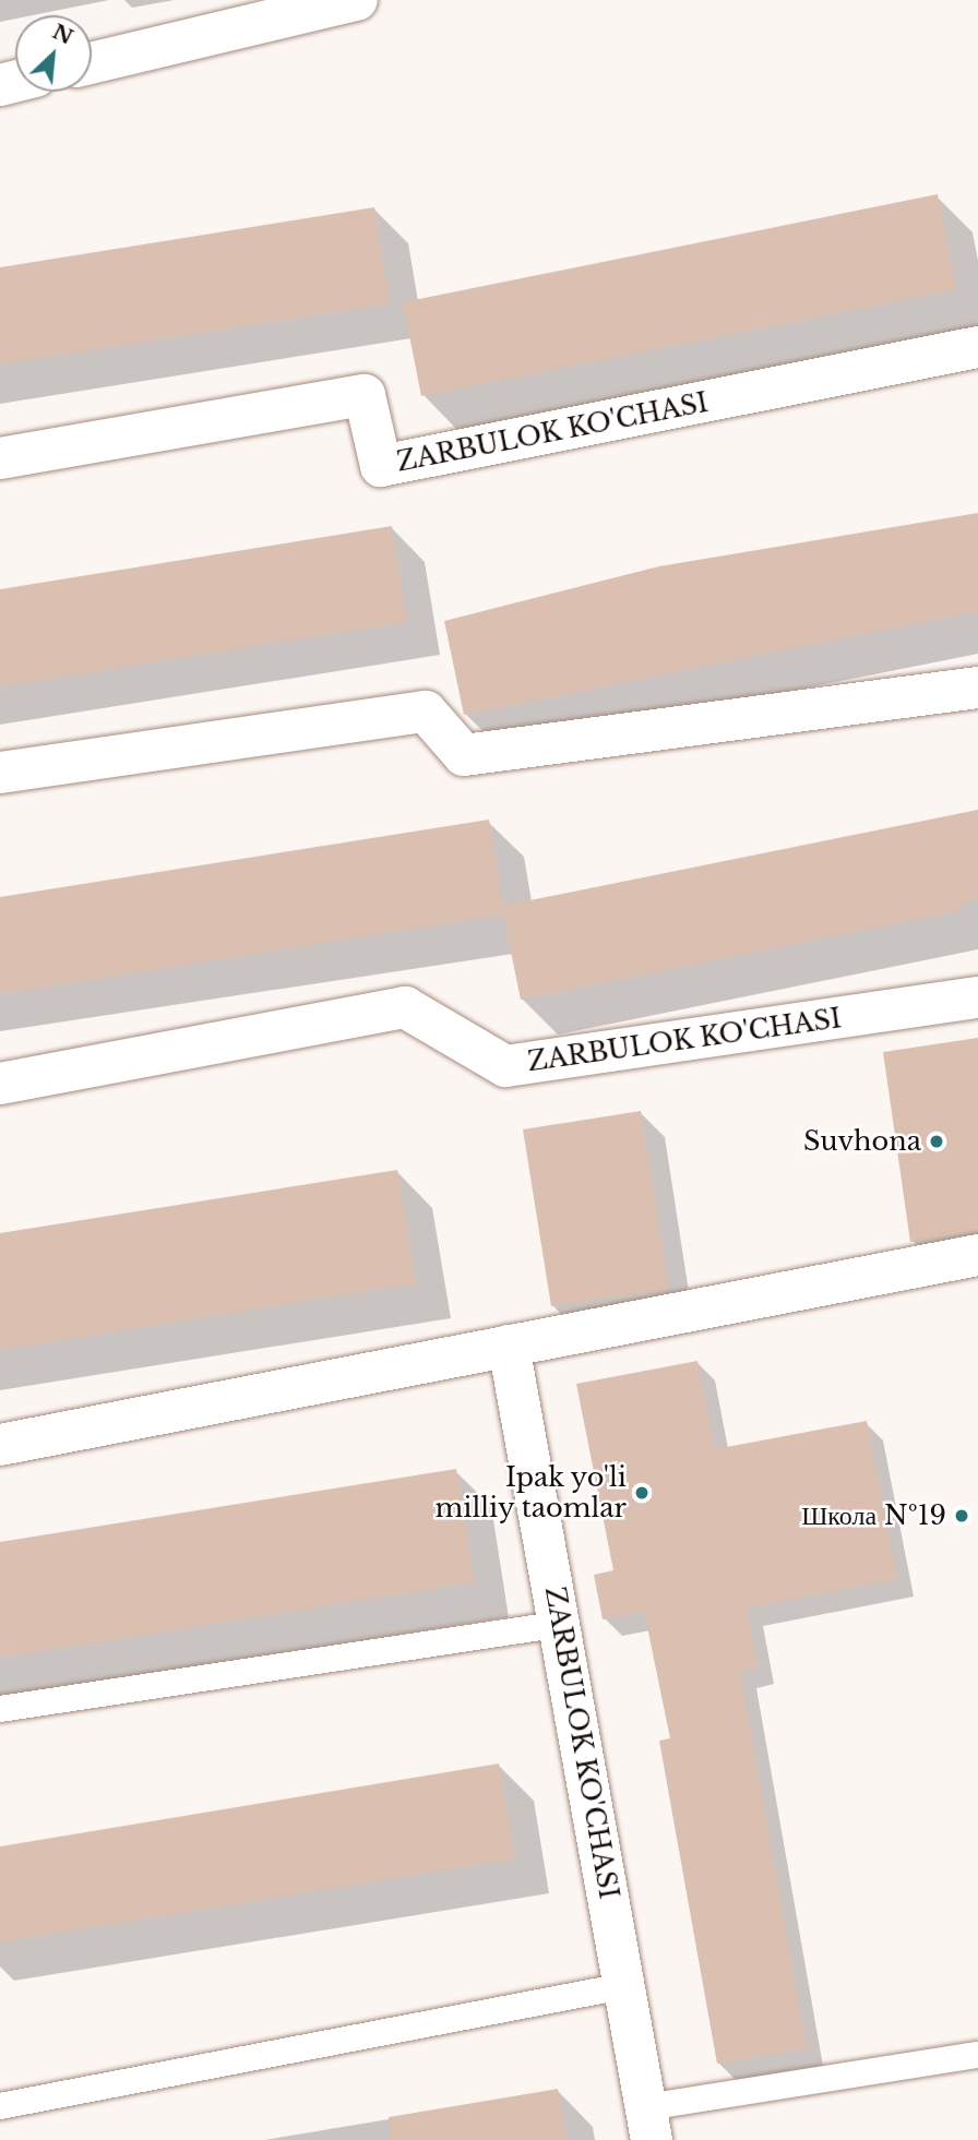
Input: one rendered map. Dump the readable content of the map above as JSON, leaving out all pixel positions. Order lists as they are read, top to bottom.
{
  "streets": {
    "street": ["ZARBULOK KO'CHASI"]
  },
  "places": ["Suvhona", "Ipak yo'li milliy taomlar", "Школа №19"],
  "north": "top right"
}
